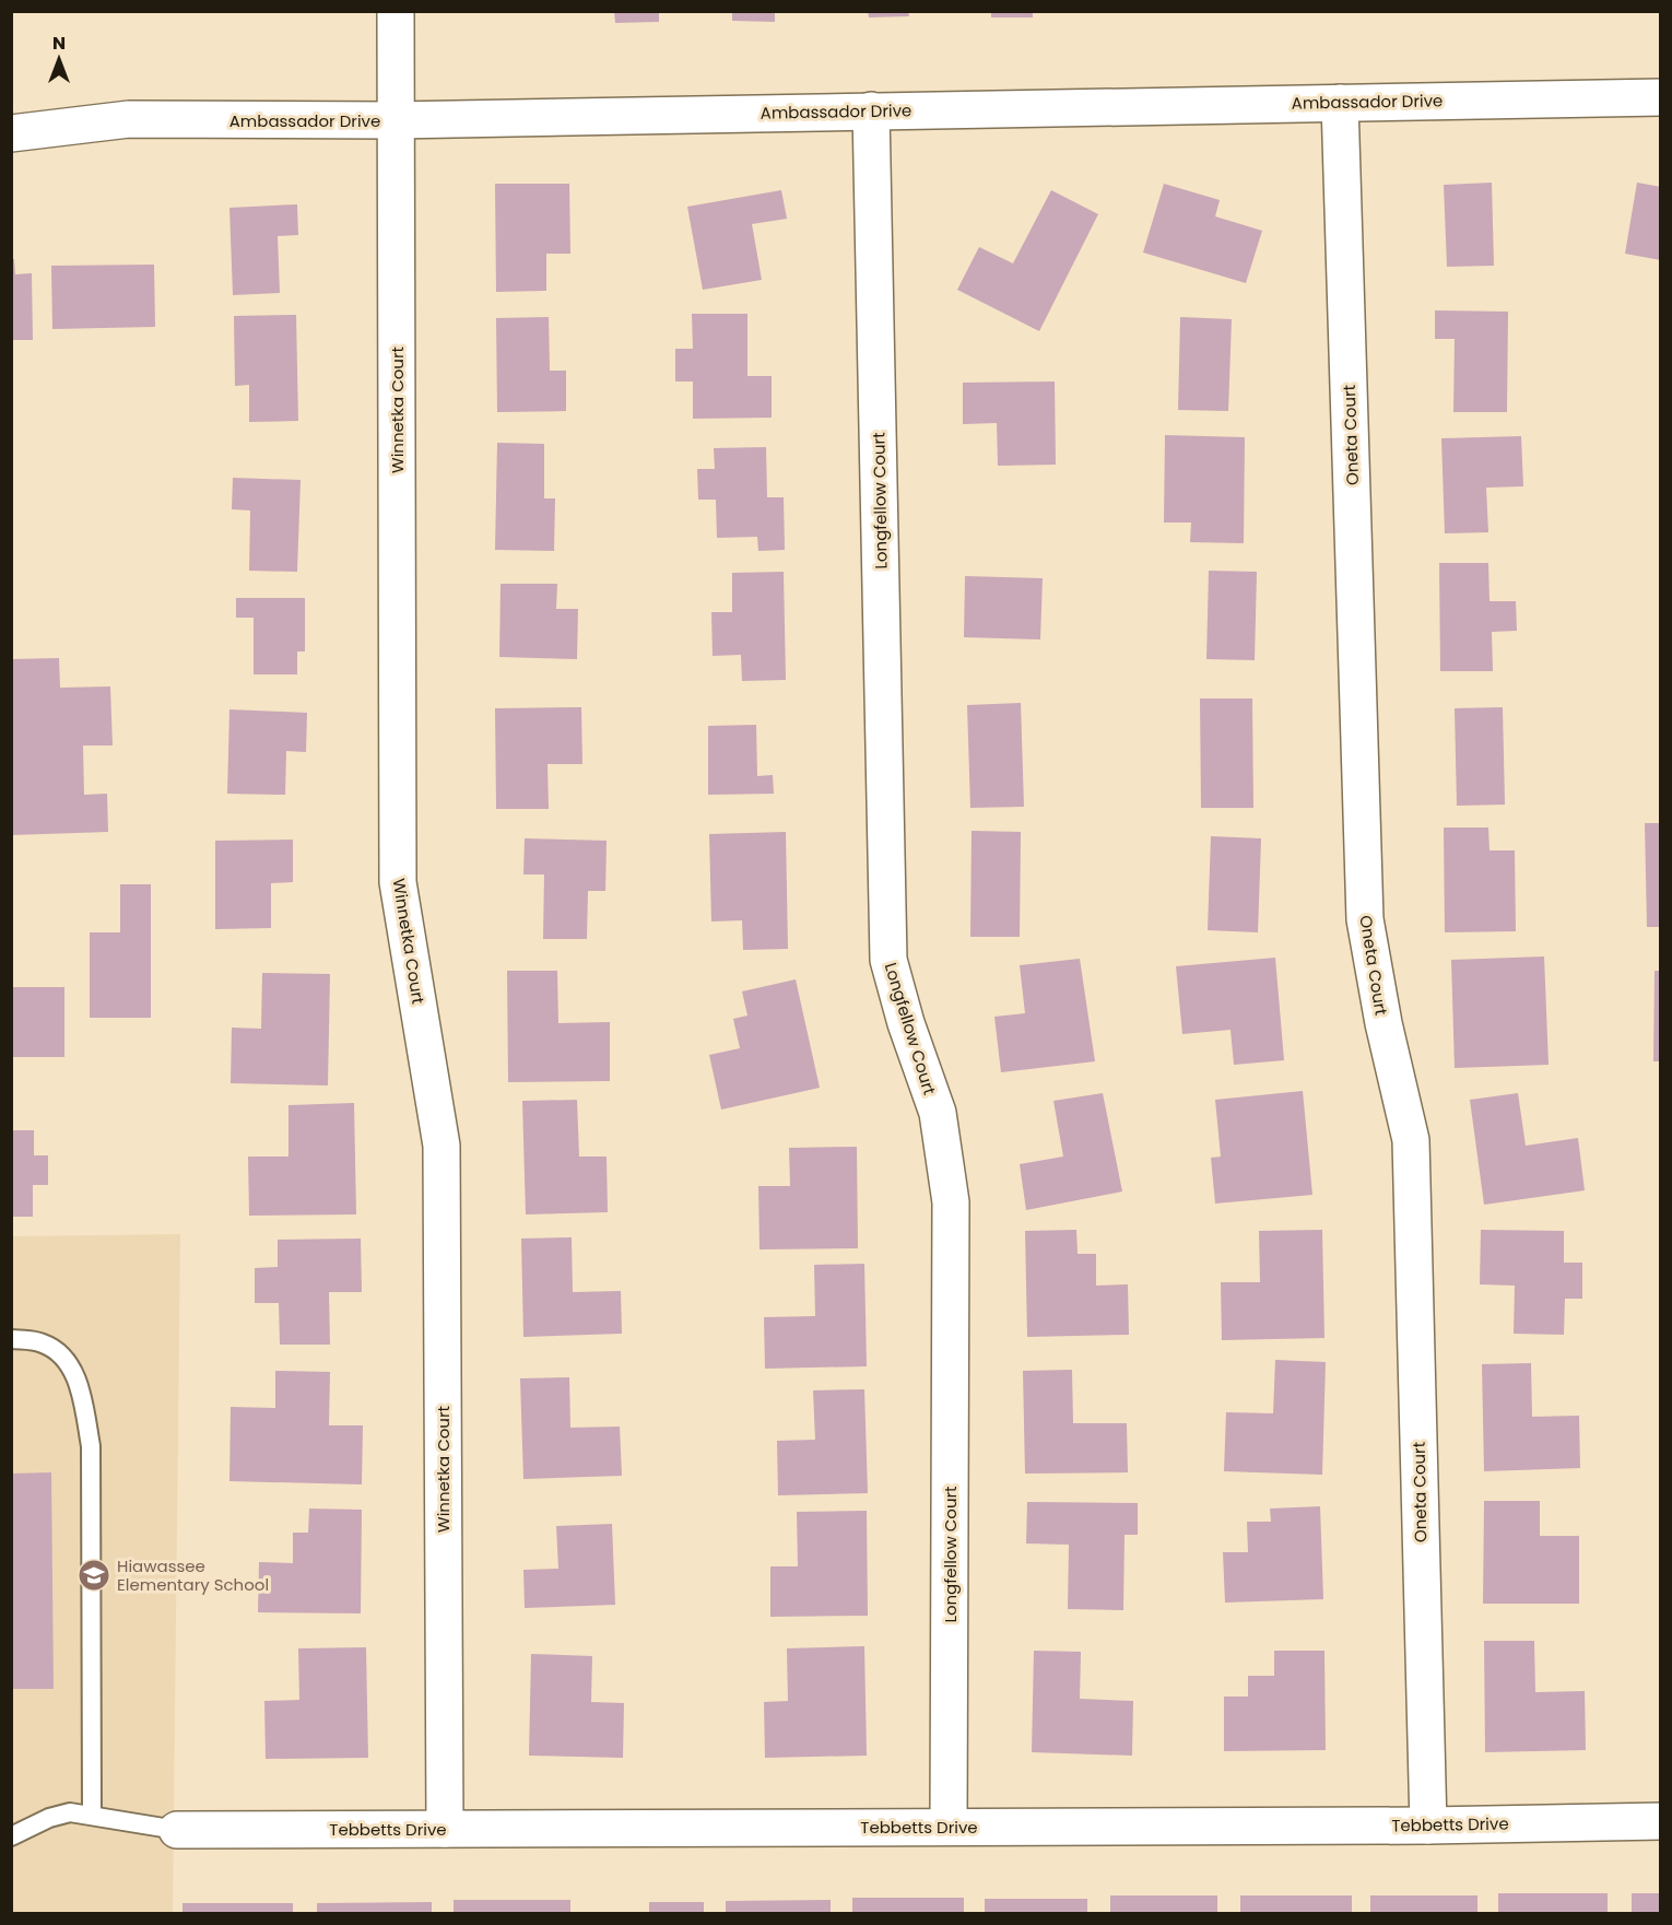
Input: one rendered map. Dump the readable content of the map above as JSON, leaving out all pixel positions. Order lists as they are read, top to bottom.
{
  "streets": {
    "street": [
      "Ambassador Drive",
      "Winnetka Court",
      "Oneta Court",
      "Longfellow Court",
      "Tebbetts Drive"
    ]
  },
  "crossings": [
    ["Ambassador Drive", "Winnetka Court"],
    ["Ambassador Drive", "Oneta Court"],
    ["Ambassador Drive", "Longfellow Court"],
    ["Winnetka Court", "Tebbetts Drive"],
    ["Oneta Court", "Tebbetts Drive"],
    ["Longfellow Court", "Tebbetts Drive"]
  ],
  "places": {
    "school or university": ["Hiawassee Elementary School"]
  },
  "north": "top"
}
